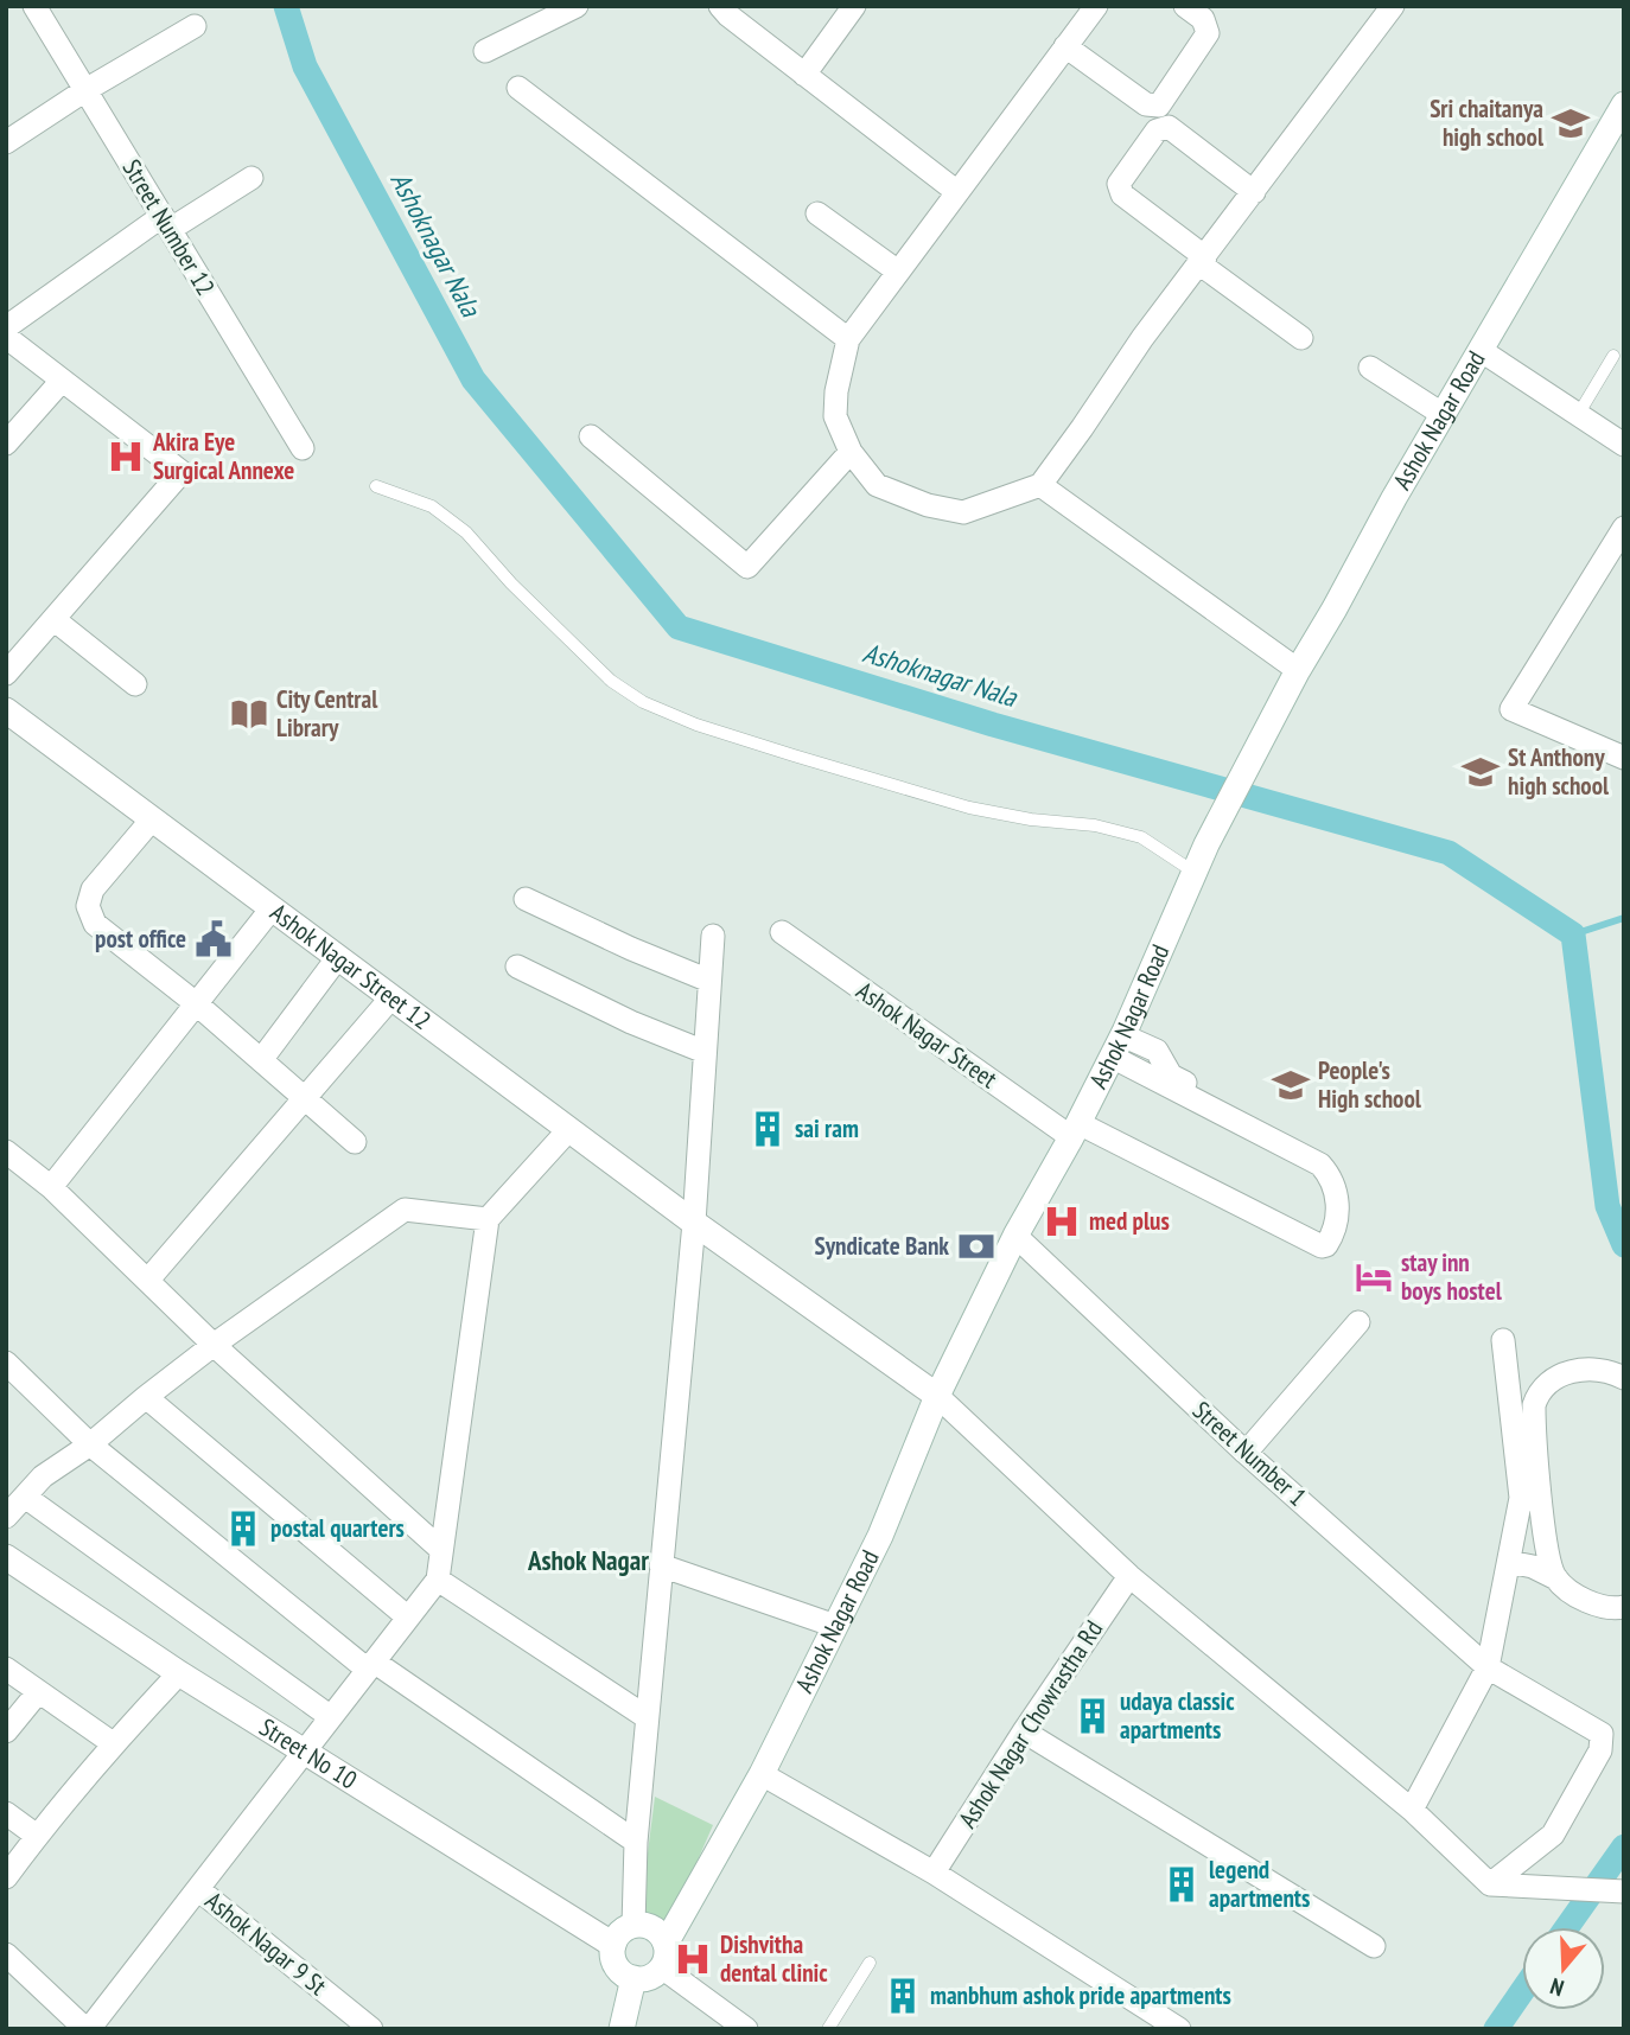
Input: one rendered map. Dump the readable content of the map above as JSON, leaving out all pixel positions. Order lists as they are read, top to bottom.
{
  "streets": {
    "main road": ["Ashok Nagar Road", "Ashok Nagar Street 12", "Street No 10"],
    "street": [
      "Street Number 12",
      "Ashok Nagar Street",
      "Street Number 1",
      "Ashok Nagar Chowrastha Rd",
      "Ashok Nagar 9 St"
    ]
  },
  "crossings": [
    ["Ashok Nagar Road", "Ashok Nagar Street 12"],
    ["Ashok Nagar Road", "Ashok Nagar Street"],
    ["Ashok Nagar Road", "Street Number 1"],
    ["Ashok Nagar Road", "Street No 10"]
  ],
  "districts": ["Ashok Nagar"],
  "water": ["Ashoknagar Nala"],
  "places": {
    "school or university": ["Sri chaitanya high school", "St Anthony high school", "People's High school"],
    "hospital": ["Akira Eye Surgical Annexe", "med plus", "Dishvitha dental clinic"],
    "library": ["City Central Library"],
    "public building": ["post office"],
    "building": [
      "sai ram",
      "postal quarters",
      "udaya classic apartments",
      "legend apartments",
      "manbhum ashok pride apartments"
    ],
    "bank": ["Syndicate Bank"],
    "hotel": ["stay inn boys hostel"]
  },
  "north": "bottom"
}
